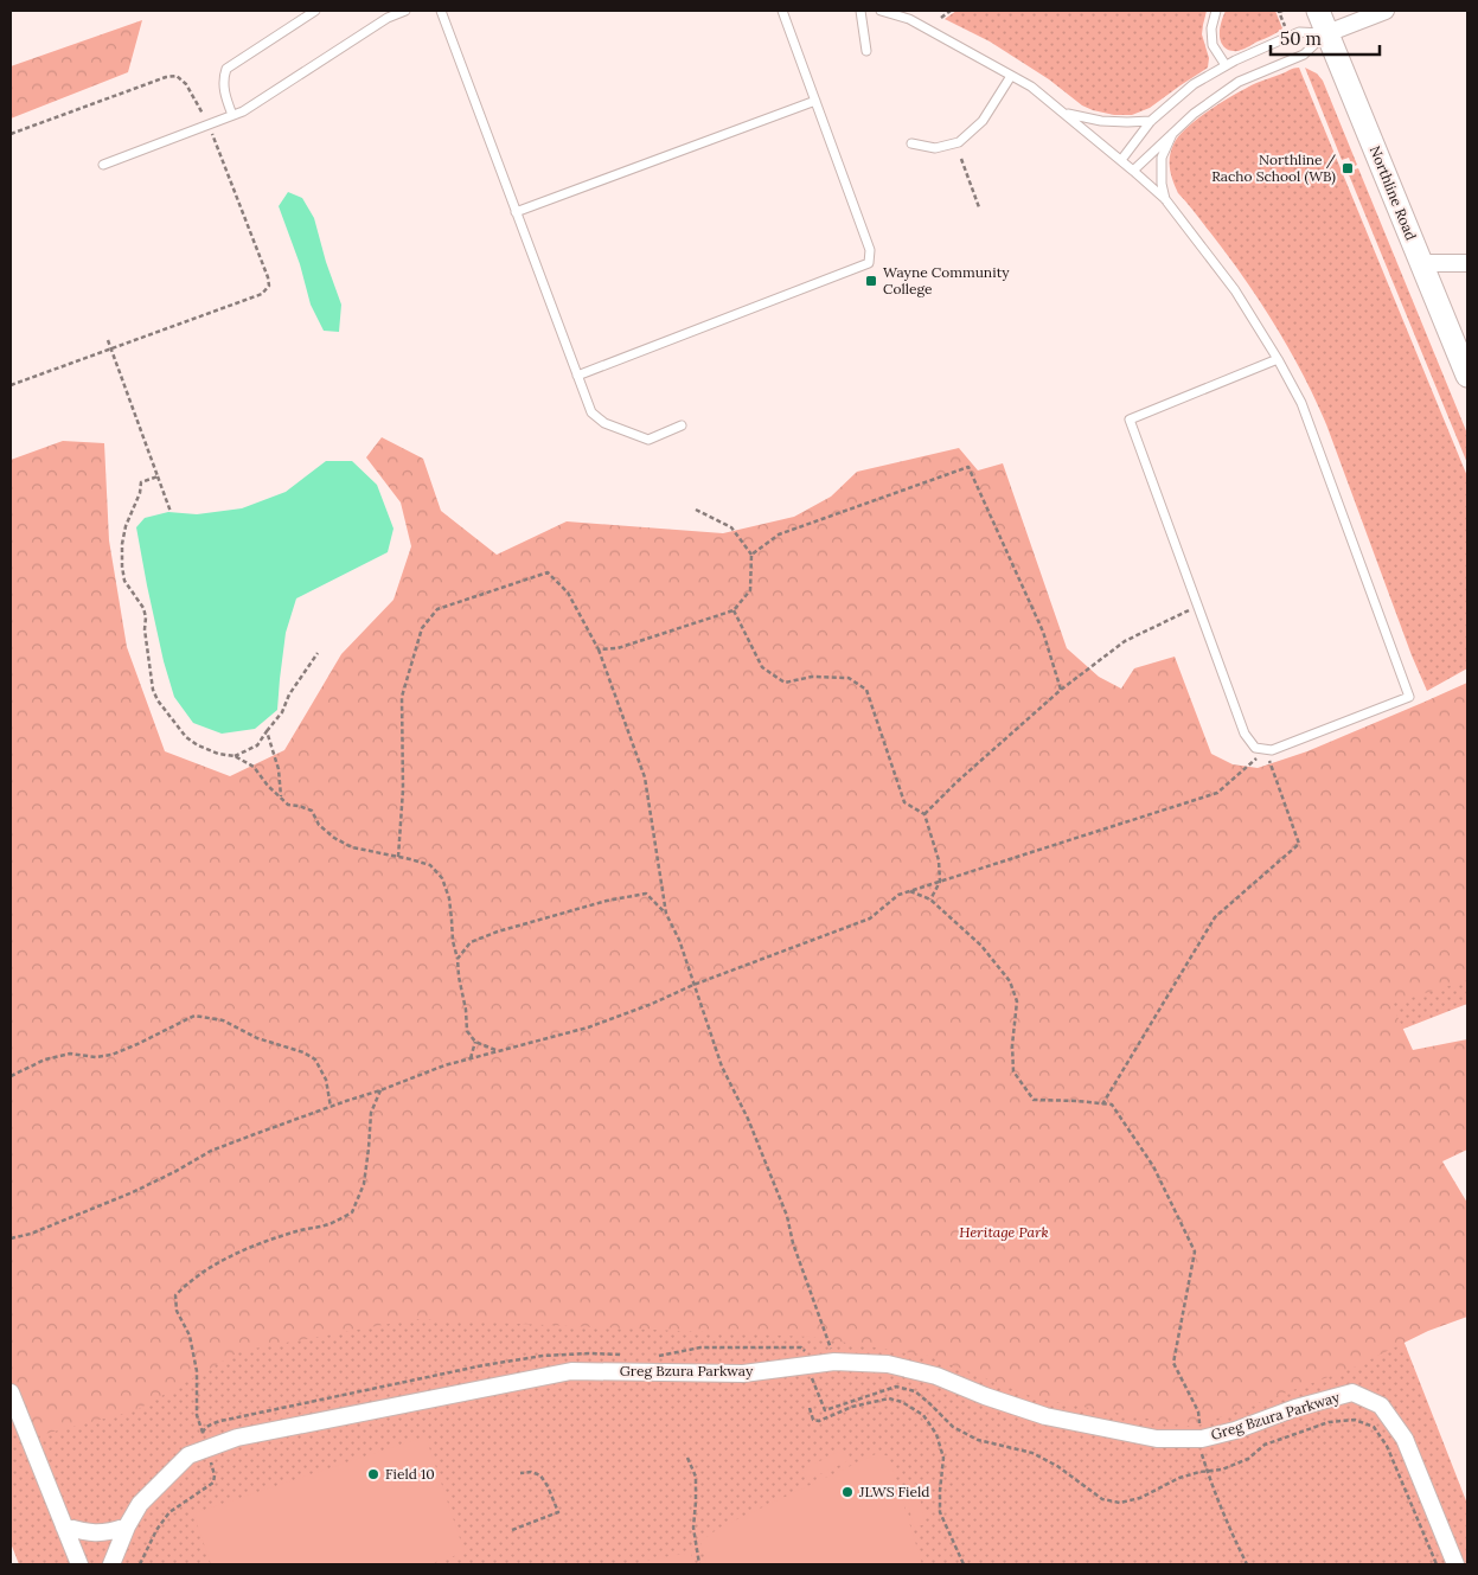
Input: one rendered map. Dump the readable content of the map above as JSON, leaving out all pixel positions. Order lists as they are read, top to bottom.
{
  "streets": {
    "main road": ["Northline Road"],
    "street": ["Greg Bzura Parkway"]
  },
  "parks": ["Heritage Park"],
  "places": {
    "transit": ["Northline / Racho School (WB)", "Wayne Community College"],
    "other": ["Field 10", "JLWS Field"]
  },
  "scale_bar": "50 m"
}
